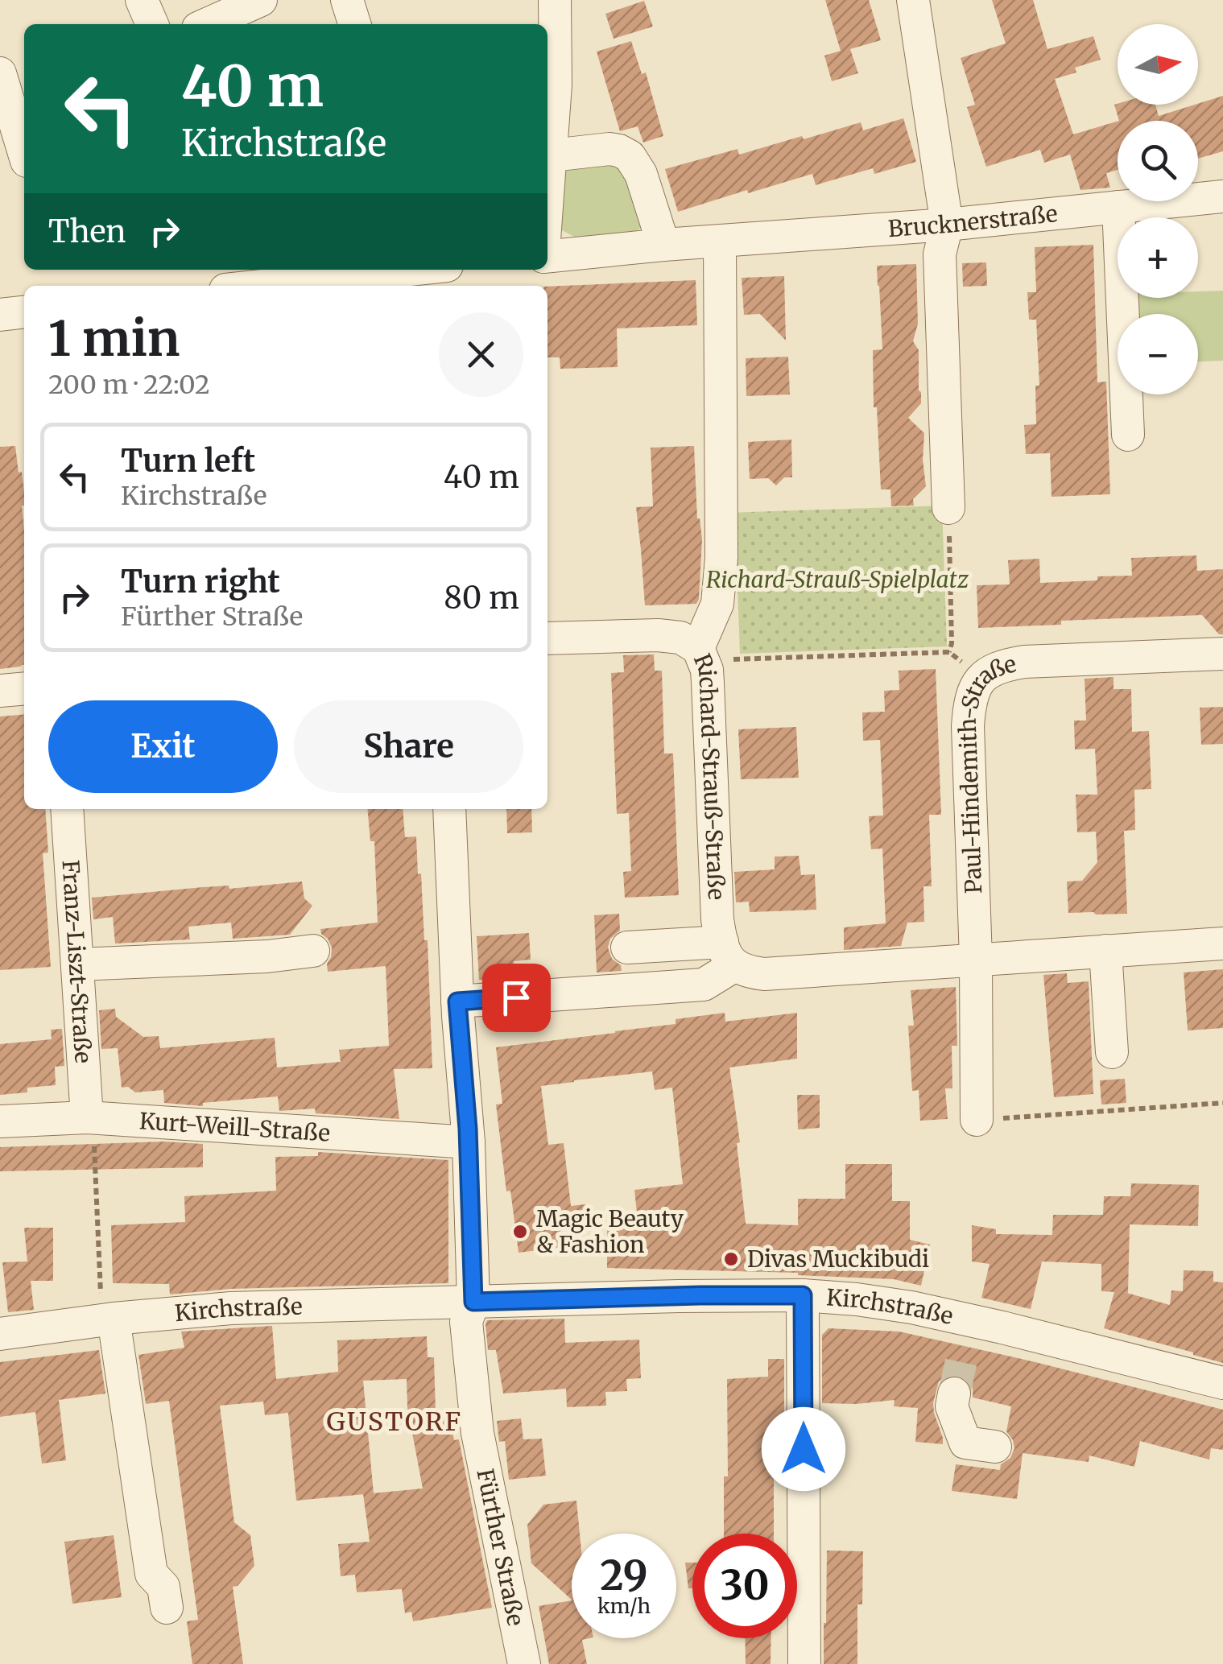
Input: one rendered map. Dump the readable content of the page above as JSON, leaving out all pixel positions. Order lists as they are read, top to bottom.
{
  "streets": {
    "street": [
      "Brucknerstraße",
      "Richard-Strauß-Straße",
      "Paul-Hindemith-Straße",
      "Franz-Liszt-Straße",
      "Kurt-Weill-Straße",
      "Kirchstraße",
      "Fürther Straße"
    ]
  },
  "crossings": [
    ["Franz-Liszt-Straße", "Kurt-Weill-Straße"],
    ["Kurt-Weill-Straße", "Fürther Straße"],
    ["Kirchstraße", "Fürther Straße"]
  ],
  "districts": ["GUSTORF"],
  "parks": ["Richard-Strauß-Spielplatz"],
  "places": ["Magic Beauty & Fashion", "Divas Muckibudi"],
  "north": "right",
  "page": {
    "map_buttons": ["+", "−"],
    "turn": ["40 m", "Kirchstraße"],
    "then": "Then",
    "heading": ["1 min", "200 m · 22:02"],
    "list": [
      {
        "name": "Turn left",
        "note": "Kirchstraße",
        "value": "40 m"
      },
      {
        "name": "Turn right",
        "note": "Fürther Straße",
        "value": "80 m"
      }
    ],
    "buttons": ["Exit", "Share"],
    "speed": "29 km/h",
    "limit": "30"
  }
}
